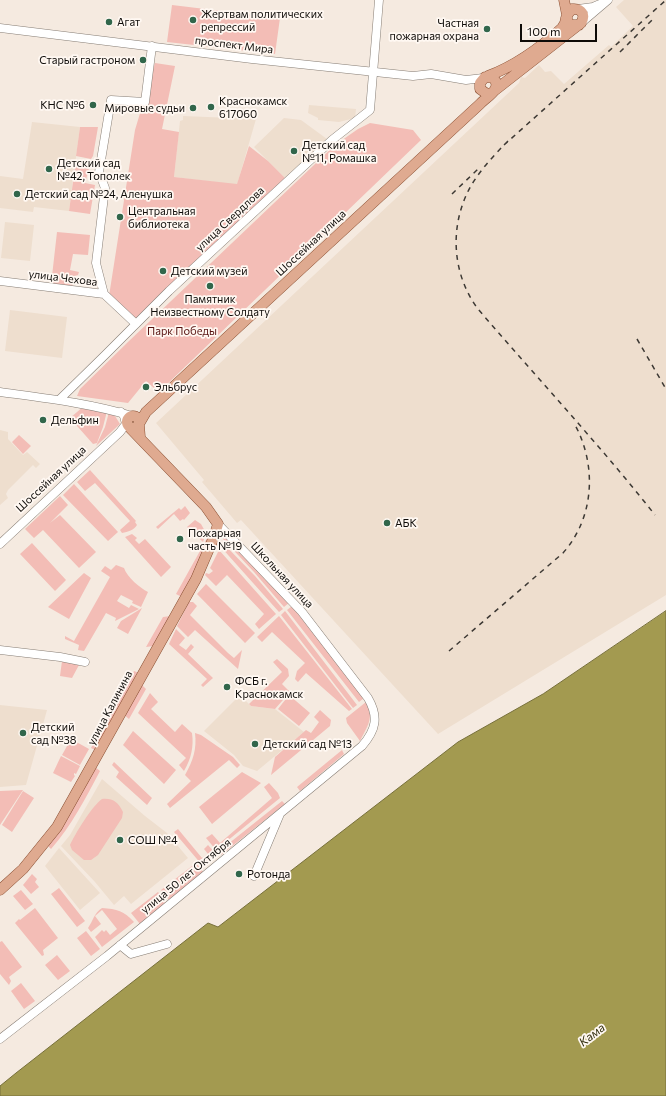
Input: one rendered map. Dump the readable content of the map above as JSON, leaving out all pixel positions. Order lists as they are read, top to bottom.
{
  "streets": {
    "main road": ["Шоссейная улица", "Школьная улица", "улица Калинина"],
    "street": [
      "проспект Мира",
      "улица Свердлова",
      "улица Чехова",
      "улица 50 лет Октября"
    ]
  },
  "crossings": [
    ["проспект Мира", "улица Свердлова"],
    ["проспект Мира", "Шоссейная улица"],
    ["улица Свердлова", "улица Чехова"],
    ["Шоссейная улица", "Школьная улица"],
    ["Школьная улица", "улица Калинина"],
    ["Школьная улица", "улица 50 лет Октября"]
  ],
  "water": ["Кама"],
  "parks": ["Парк Победы"],
  "places": [
    "Жертвам политических репрессий",
    "Агат",
    "Частная пожарная охрана",
    "Старый гастроном",
    "КНС №6",
    "Краснокамск 617060",
    "Мировые судьи",
    "Детский сад №11, Ромашка",
    "Детский сад №42, Тополек",
    "Детский сад №24, Аленушка",
    "Центральная библиотека",
    "Детский музей",
    "Памятник Неизвестному Солдату",
    "Эльбрус",
    "Дельфин",
    "АБК",
    "Пожарная часть №19",
    "ФСБ г. Краснокамск",
    "Детский сад №38",
    "Детский сад №13",
    "СОШ №4",
    "Ротонда"
  ],
  "scale_bar": "100 m"
}
